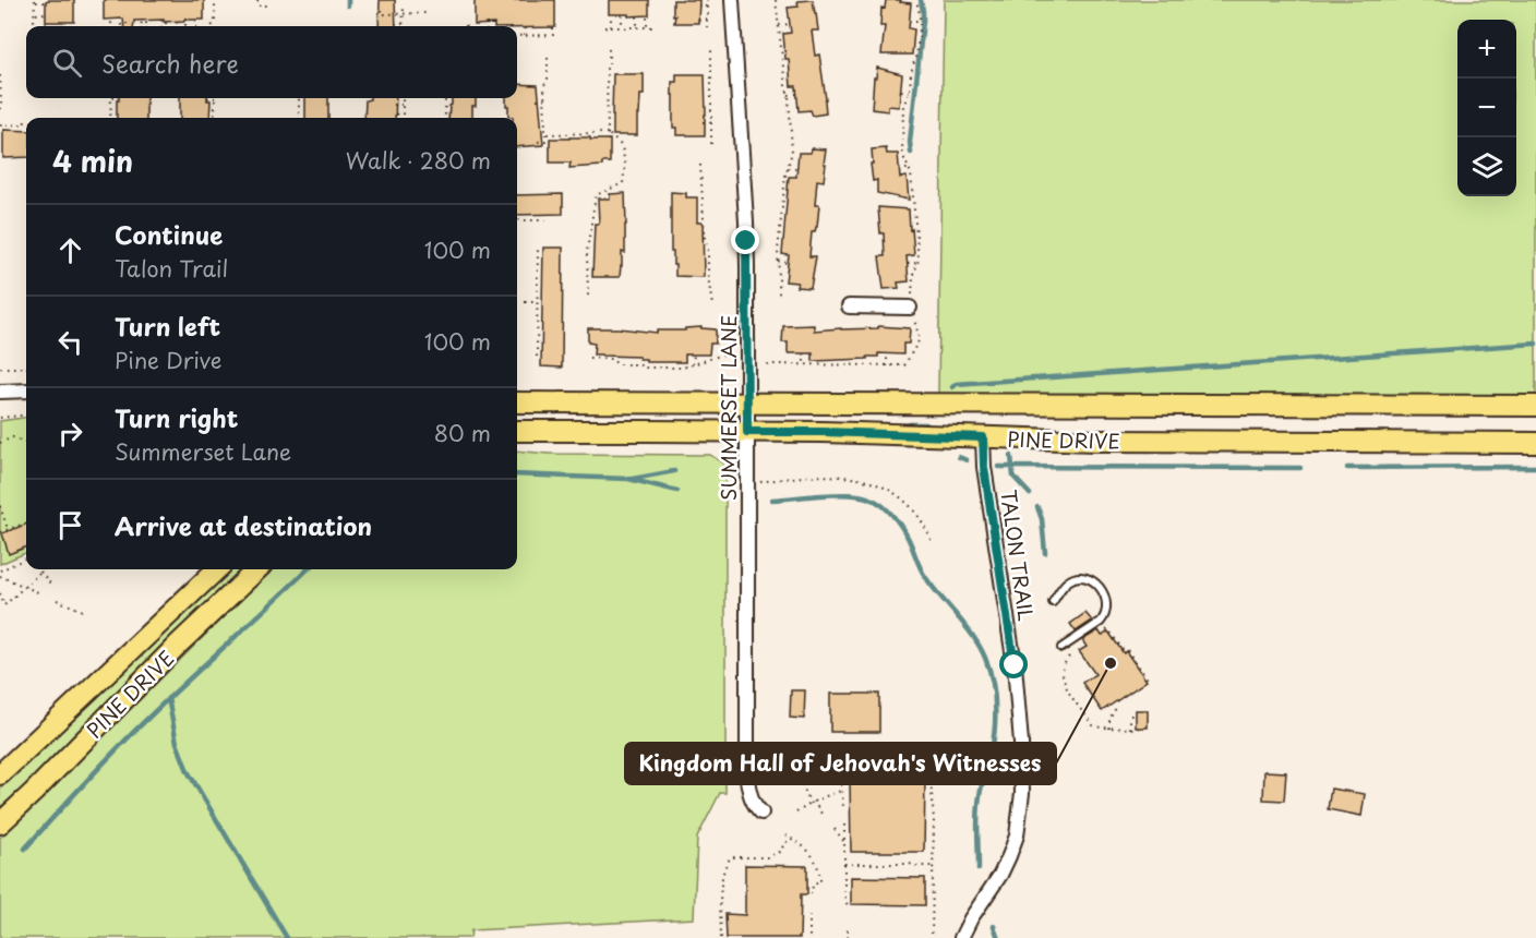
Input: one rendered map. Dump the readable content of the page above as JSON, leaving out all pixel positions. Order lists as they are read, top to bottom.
{
  "streets": {
    "main road": ["PINE DRIVE"],
    "street": ["SUMMERSET LANE", "TALON TRAIL"]
  },
  "crossings": [
    ["SUMMERSET LANE", "PINE DRIVE"],
    ["PINE DRIVE", "TALON TRAIL"]
  ],
  "places": ["Kingdom Hall of Jehovah's Witnesses"],
  "page": {
    "map_buttons": ["+", "−"],
    "search": "Search here",
    "heading": ["4 min", "Walk · 280 m"],
    "list": [
      ["Continue", "Talon Trail", "100 m"],
      ["Turn left", "Pine Drive", "100 m"],
      ["Turn right", "Summerset Lane", "80 m"],
      "Arrive at destination"
    ]
  }
}
